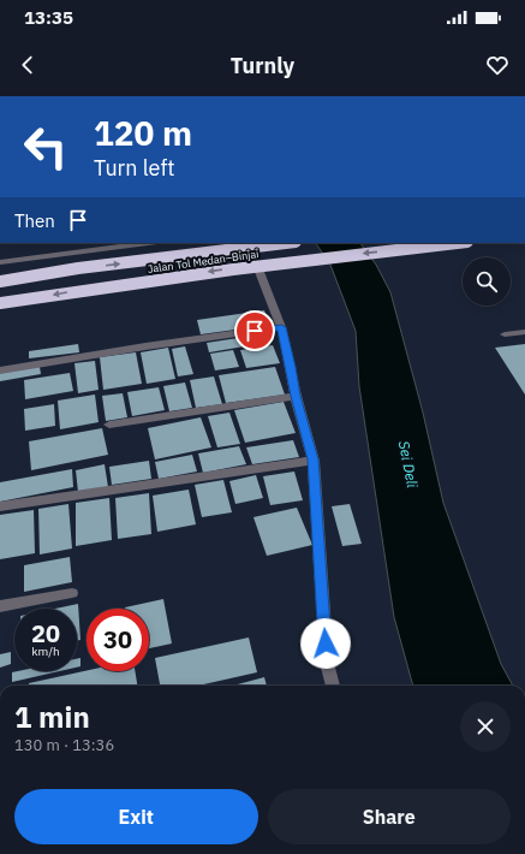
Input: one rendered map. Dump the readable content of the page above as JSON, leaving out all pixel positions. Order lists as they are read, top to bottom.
{
  "streets": {
    "highway": ["Jalan Tol Medan–Binjai"]
  },
  "water": ["Sei Deli"],
  "page": {
    "status": "13:35",
    "header": "Turnly",
    "turn": ["120 m", "Turn left"],
    "then": "Then",
    "speed": "20 km/h",
    "limit": "30",
    "heading": ["1 min", "130 m · 13:36"],
    "buttons": ["Exit", "Share"]
  }
}
